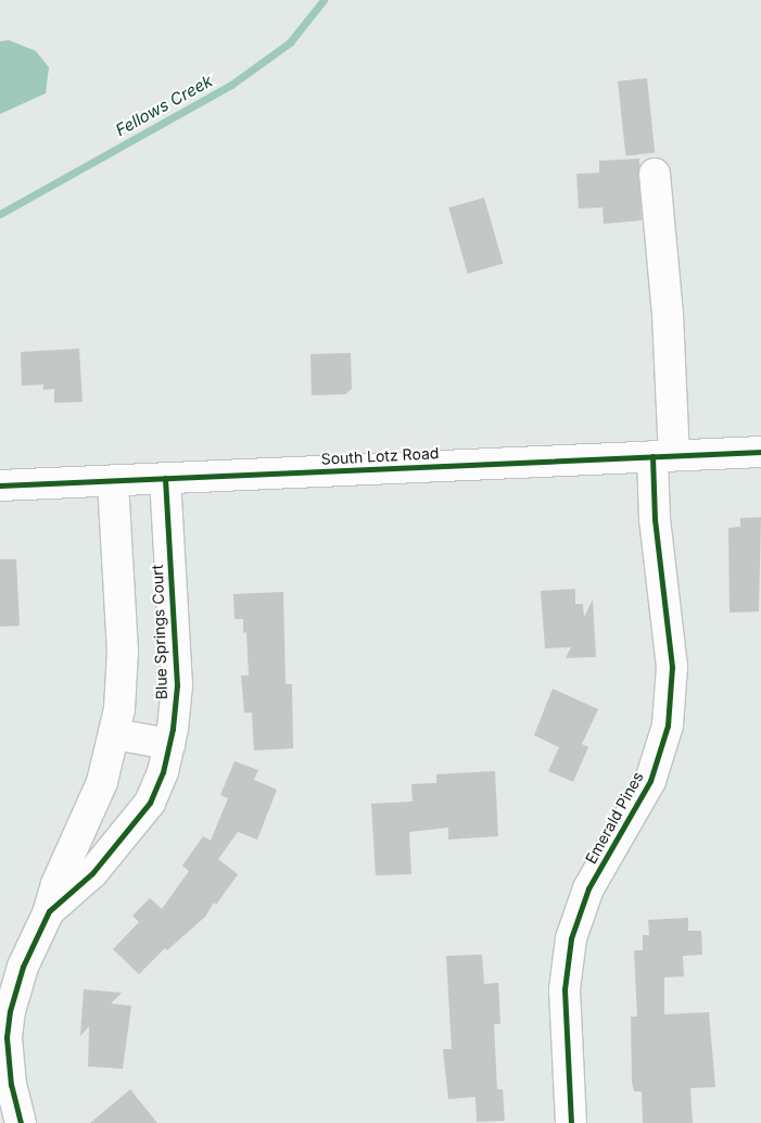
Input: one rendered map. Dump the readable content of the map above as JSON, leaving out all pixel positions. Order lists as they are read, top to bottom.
{
  "streets": {
    "street": ["South Lotz Road", "Blue Springs Court", "Emerald Pines"]
  },
  "crossings": [
    ["South Lotz Road", "Blue Springs Court"],
    ["South Lotz Road", "Emerald Pines"]
  ],
  "water": ["Fellows Creek"]
}
